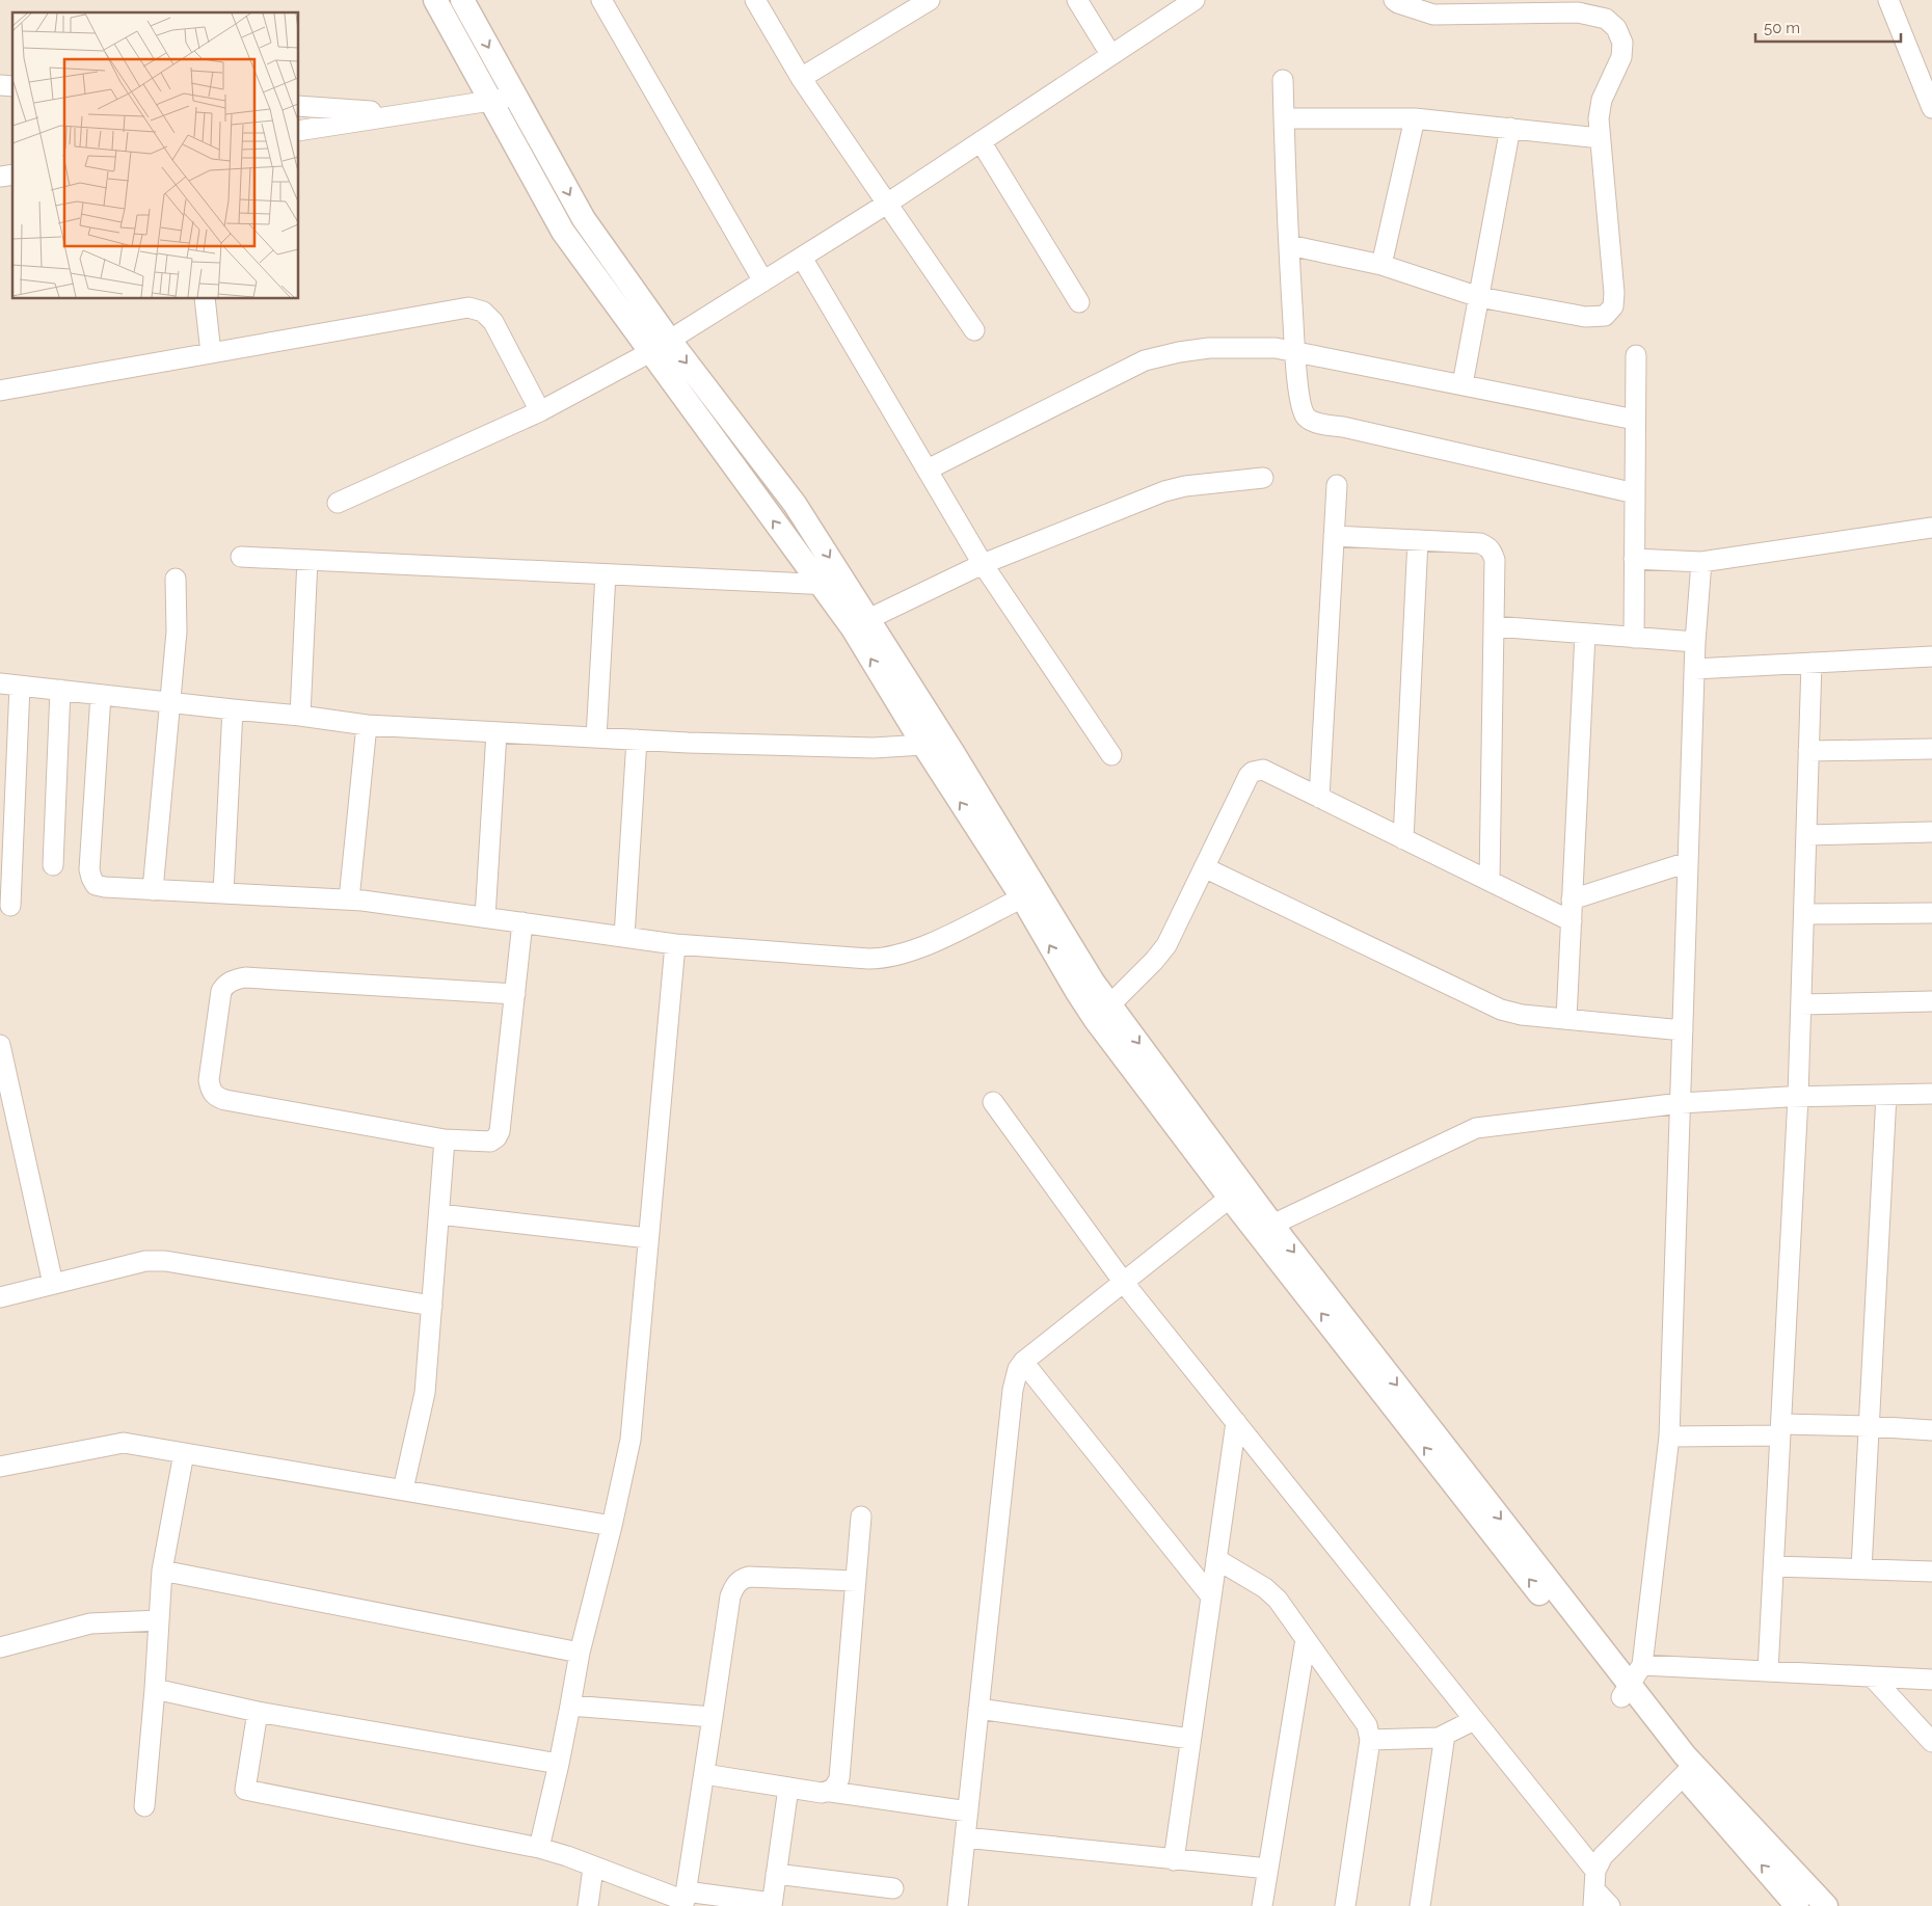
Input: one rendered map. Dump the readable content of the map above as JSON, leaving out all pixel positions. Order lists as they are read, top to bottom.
{
  "scale_bar": "50 m"
}
